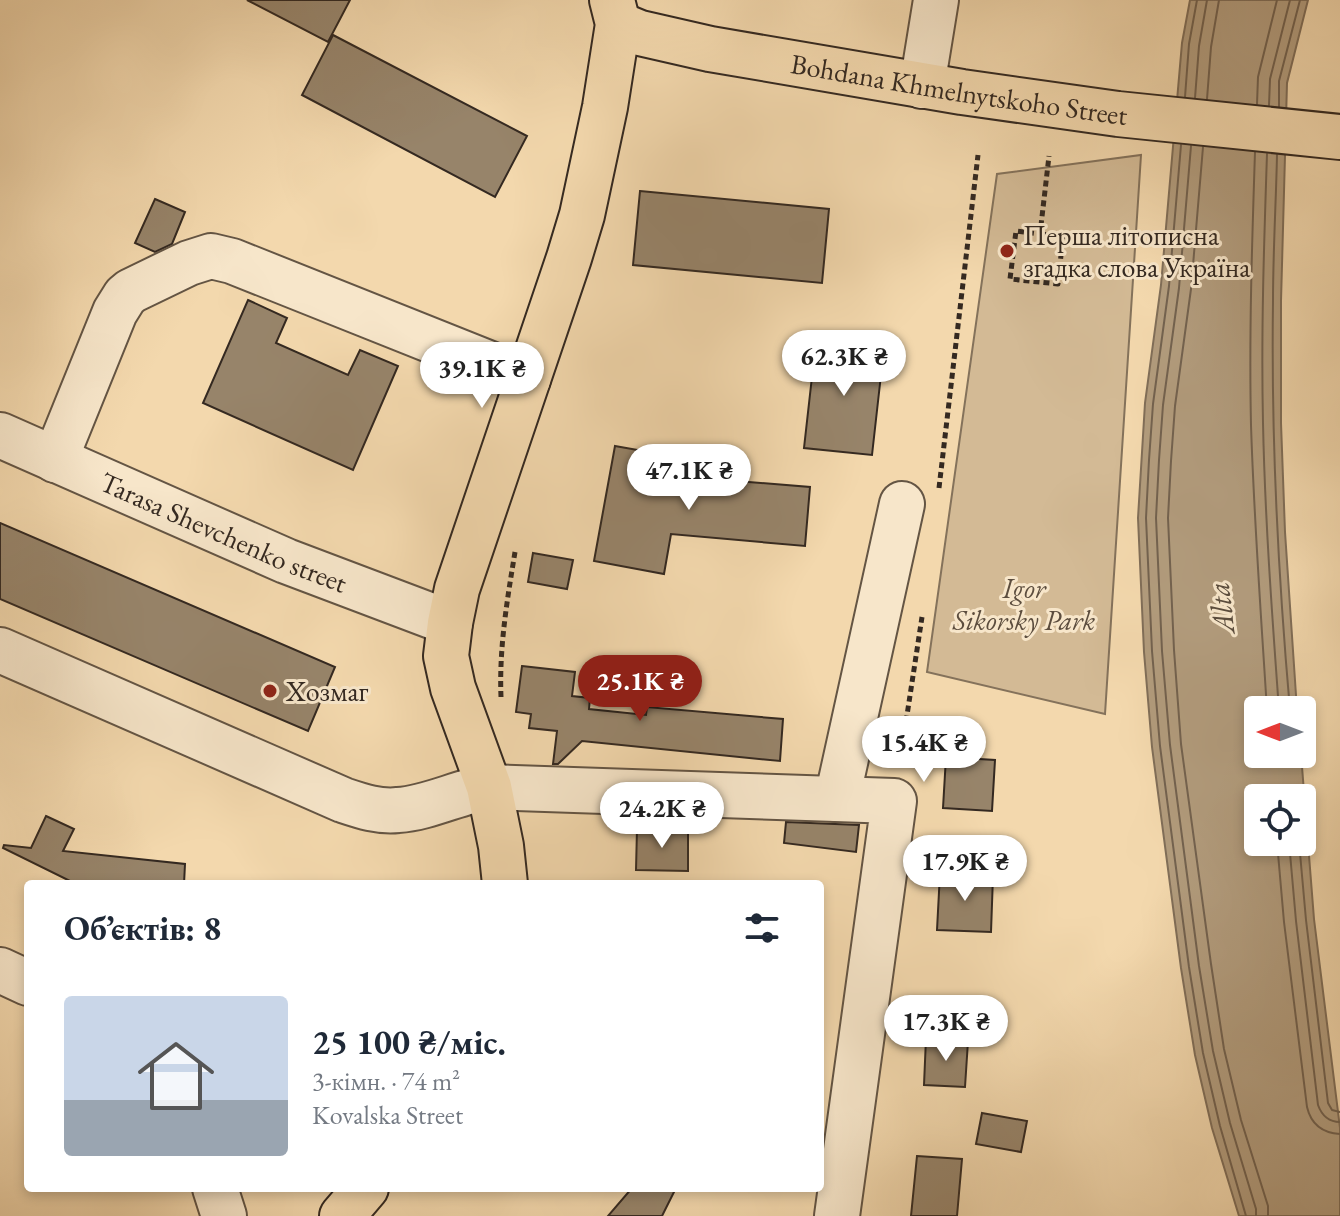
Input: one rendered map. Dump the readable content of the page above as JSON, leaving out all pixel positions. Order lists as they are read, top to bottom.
{
  "streets": {
    "main road": ["Bohdana Khmelnytskoho Street"],
    "street": ["Tarasa Shevchenko street"]
  },
  "water": ["Alta"],
  "parks": ["Igor Sikorsky Park"],
  "places": ["Перша літописна згадка слова Україна", "Хозмаг"],
  "north": "left",
  "page": {
    "price": [
      "62.3K ₴",
      "39.1K ₴",
      "47.1K ₴",
      "25.1K ₴",
      "15.4K ₴",
      "24.2K ₴",
      "17.9K ₴",
      "17.3K ₴"
    ],
    "heading": "Об’єктів: 8",
    "list": [
      {
        "name": "25 100 ₴/міс.",
        "note": "3-кімн. · 74 m² · Kovalska Street"
      }
    ]
  }
}
